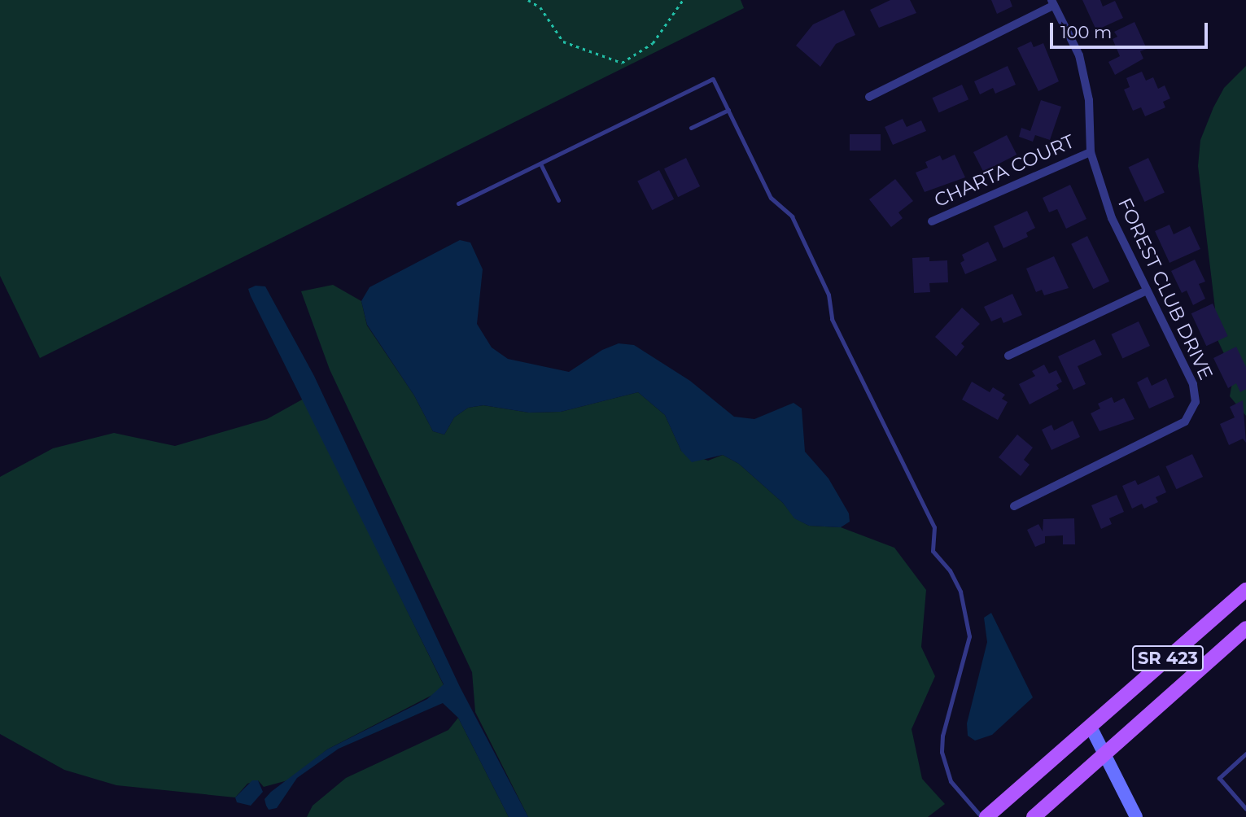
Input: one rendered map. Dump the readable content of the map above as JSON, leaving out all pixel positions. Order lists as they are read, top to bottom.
{
  "streets": {
    "main road": ["SR 423"],
    "street": ["CHARTA COURT", "FOREST CLUB DRIVE"]
  },
  "crossings": [
    ["CHARTA COURT", "FOREST CLUB DRIVE"]
  ],
  "scale_bar": "100 m"
}
